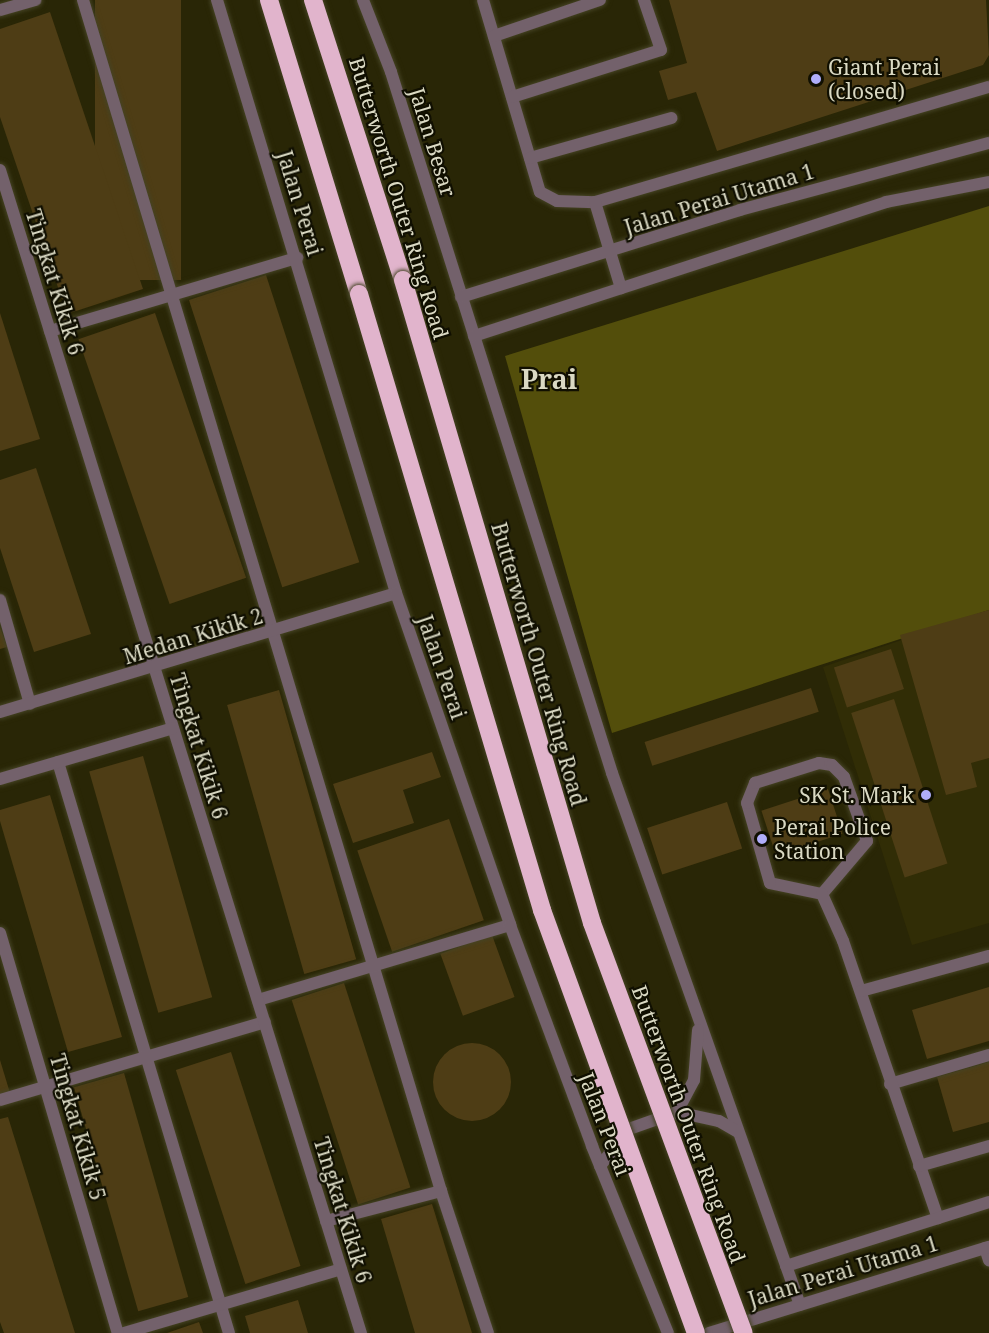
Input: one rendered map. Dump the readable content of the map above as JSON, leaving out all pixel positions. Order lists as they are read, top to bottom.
{
  "streets": {
    "highway": ["Butterworth Outer Ring Road"],
    "street": [
      "Jalan Besar",
      "Jalan Perai Utama 1",
      "Jalan Perai",
      "Tingkat Kikik 6",
      "Medan Kikik 2",
      "Tingkat Kikik 5"
    ]
  },
  "crossings": [
    ["Jalan Besar", "Jalan Perai Utama 1"],
    ["Jalan Perai", "Medan Kikik 2"],
    ["Tingkat Kikik 6", "Medan Kikik 2"]
  ],
  "districts": ["Prai"],
  "places": ["Giant Perai (closed)", "SK St. Mark", "Perai Police Station"]
}
